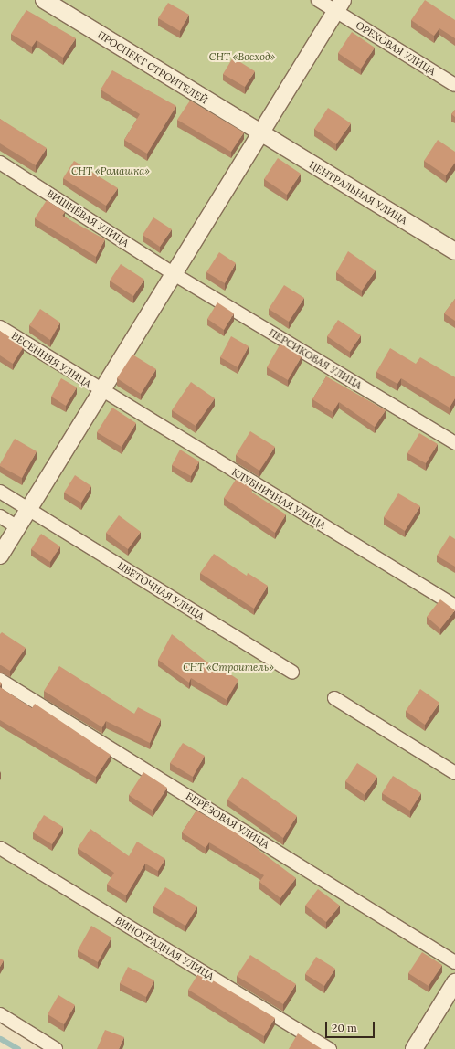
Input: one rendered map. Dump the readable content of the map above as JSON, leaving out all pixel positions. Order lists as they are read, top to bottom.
{
  "streets": {
    "street": [
      "ОРЕХОВАЯ УЛИЦА",
      "ПРОСПЕКТ СТРОИТЕЛЕЙ",
      "ЦЕНТРАЛЬНАЯ УЛИЦА",
      "ВИШНЁВАЯ УЛИЦА",
      "ПЕРСИКОВАЯ УЛИЦА",
      "ВЕСЕННЯЯ УЛИЦА",
      "КЛУБНИЧНАЯ УЛИЦА",
      "ЦВЕТОЧНАЯ УЛИЦА",
      "БЕРЁЗОВАЯ УЛИЦА",
      "ВИНОГРАДНАЯ УЛИЦА"
    ]
  },
  "crossings": [
    ["ПРОСПЕКТ СТРОИТЕЛЕЙ", "ЦЕНТРАЛЬНАЯ УЛИЦА"],
    ["ВИШНЁВАЯ УЛИЦА", "ПЕРСИКОВАЯ УЛИЦА"],
    ["ВЕСЕННЯЯ УЛИЦА", "КЛУБНИЧНАЯ УЛИЦА"]
  ],
  "parks": ["СНТ «Восход»", "СНТ «Ромашка»", "СНТ «Строитель»"],
  "scale_bar": "20 m"
}
